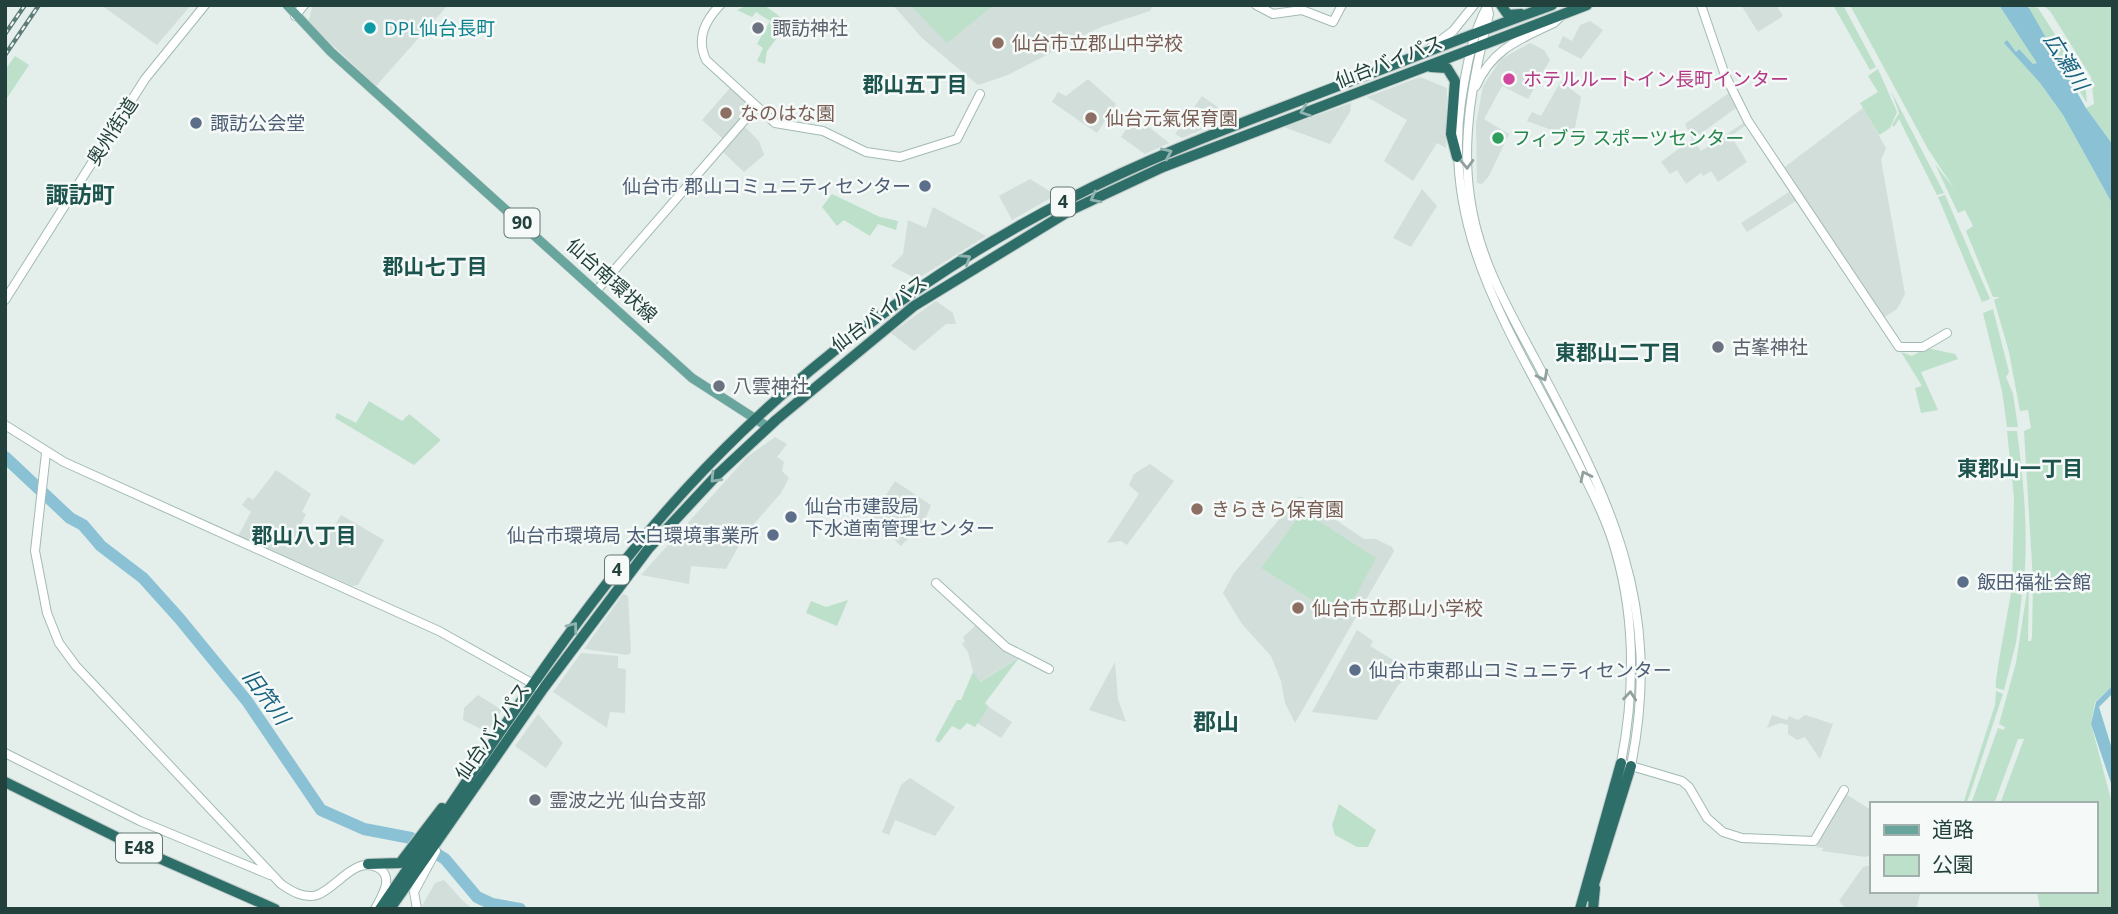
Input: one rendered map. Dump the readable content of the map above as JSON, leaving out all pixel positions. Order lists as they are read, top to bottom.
{
  "streets": {
    "highway": ["仙台バイパス", "4", "E48"],
    "main road": ["90", "仙台南環状線"],
    "street": ["奥州街道"]
  },
  "crossings": [
    ["仙台バイパス", "仙台南環状線"]
  ],
  "districts": [
    "郡山五丁目",
    "諏訪町",
    "郡山七丁目",
    "東郡山二丁目",
    "東郡山一丁目",
    "郡山八丁目",
    "郡山"
  ],
  "water": ["広瀬川", "旧笊川"],
  "places": [
    "DPL仙台長町",
    "諏訪神社",
    "仙台市立郡山中学校",
    "ホテルルートイン長町インター",
    "なのはな園",
    "仙台元氣保育園",
    "諏訪公会堂",
    "フィブラ スポーツセンター",
    "仙台市 郡山コミュニティセンター",
    "古峯神社",
    "八雲神社",
    "きらきら保育園",
    "仙台市建設局 下水道南管理センター",
    "仙台市環境局 太白環境事業所",
    "飯田福祉会館",
    "仙台市立郡山小学校",
    "仙台市東郡山コミュニティセンター",
    "霊波之光 仙台支部"
  ],
  "legend": ["道路", "公園"]
}
